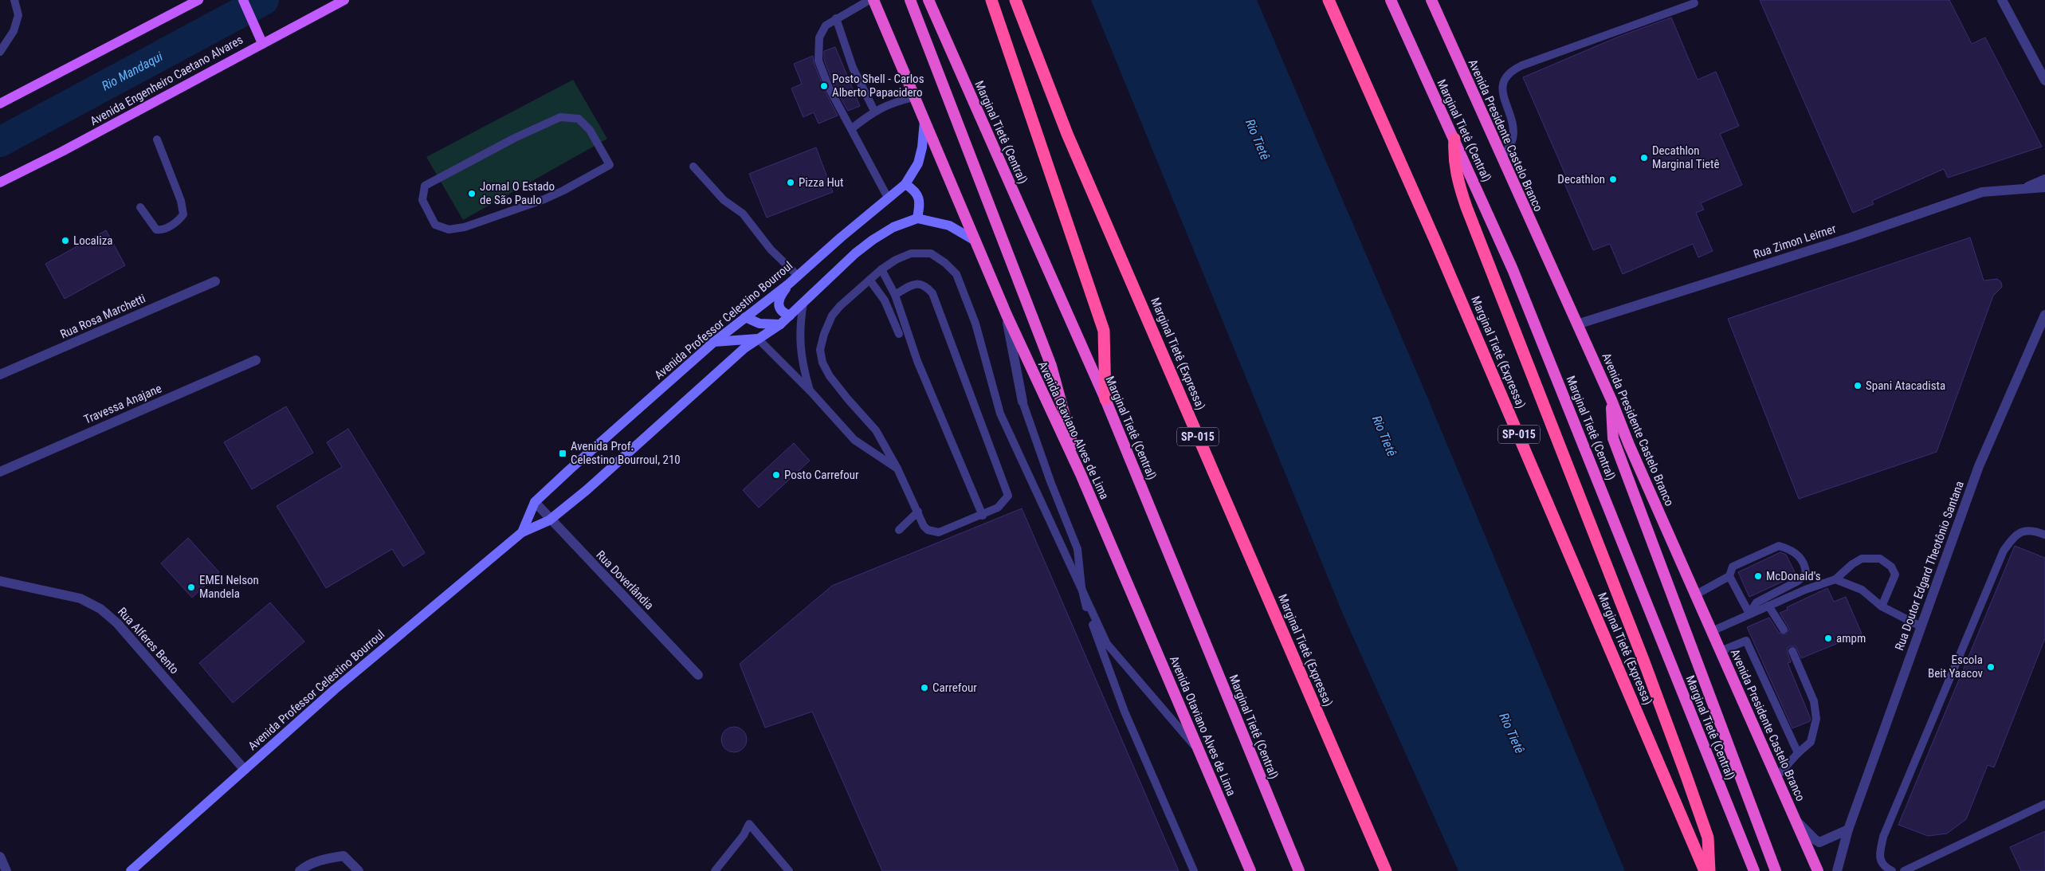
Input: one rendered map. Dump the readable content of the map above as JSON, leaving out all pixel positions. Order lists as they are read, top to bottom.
{
  "streets": {
    "highway": [
      "Marginal Tietê (Central)",
      "Avenida Presidente Castelo Branco",
      "Marginal Tietê (Expressa)",
      "Avenida Otaviano Alves de Lima",
      "SP-015"
    ],
    "main road": ["Avenida Engenheiro Caetano Alvares", "Avenida Professor Celestino Bourroul"],
    "street": [
      "Rua Zimon Leirner",
      "Rua Rosa Marchetti",
      "Travessa Anajane",
      "Rua Doutor Edgard Theotônio Santana",
      "Rua Doverlândia",
      "Rua Alferes Bento"
    ]
  },
  "crossings": [
    ["Avenida Presidente Castelo Branco", "Rua Zimon Leirner"],
    ["Avenida Professor Celestino Bourroul", "Avenida Otaviano Alves de Lima"],
    ["Avenida Professor Celestino Bourroul", "Rua Doverlândia"],
    ["Avenida Professor Celestino Bourroul", "Rua Alferes Bento"]
  ],
  "water": ["Rio Mandaqui", "Rio Tietê"],
  "places": {
    "other": [
      "Posto Shell - Carlos Alberto Papacidero",
      "Decathlon Marginal Tietê",
      "Decathlon",
      "Pizza Hut",
      "Jornal O Estado de São Paulo",
      "Localiza",
      "Spani Atacadista",
      "Posto Carrefour",
      "McDonald's",
      "EMEI Nelson Mandela",
      "ampm",
      "Escola Beit Yaacov",
      "Carrefour"
    ],
    "transit": ["Avenida Prof. Celestino Bourroul, 210"]
  }
}
